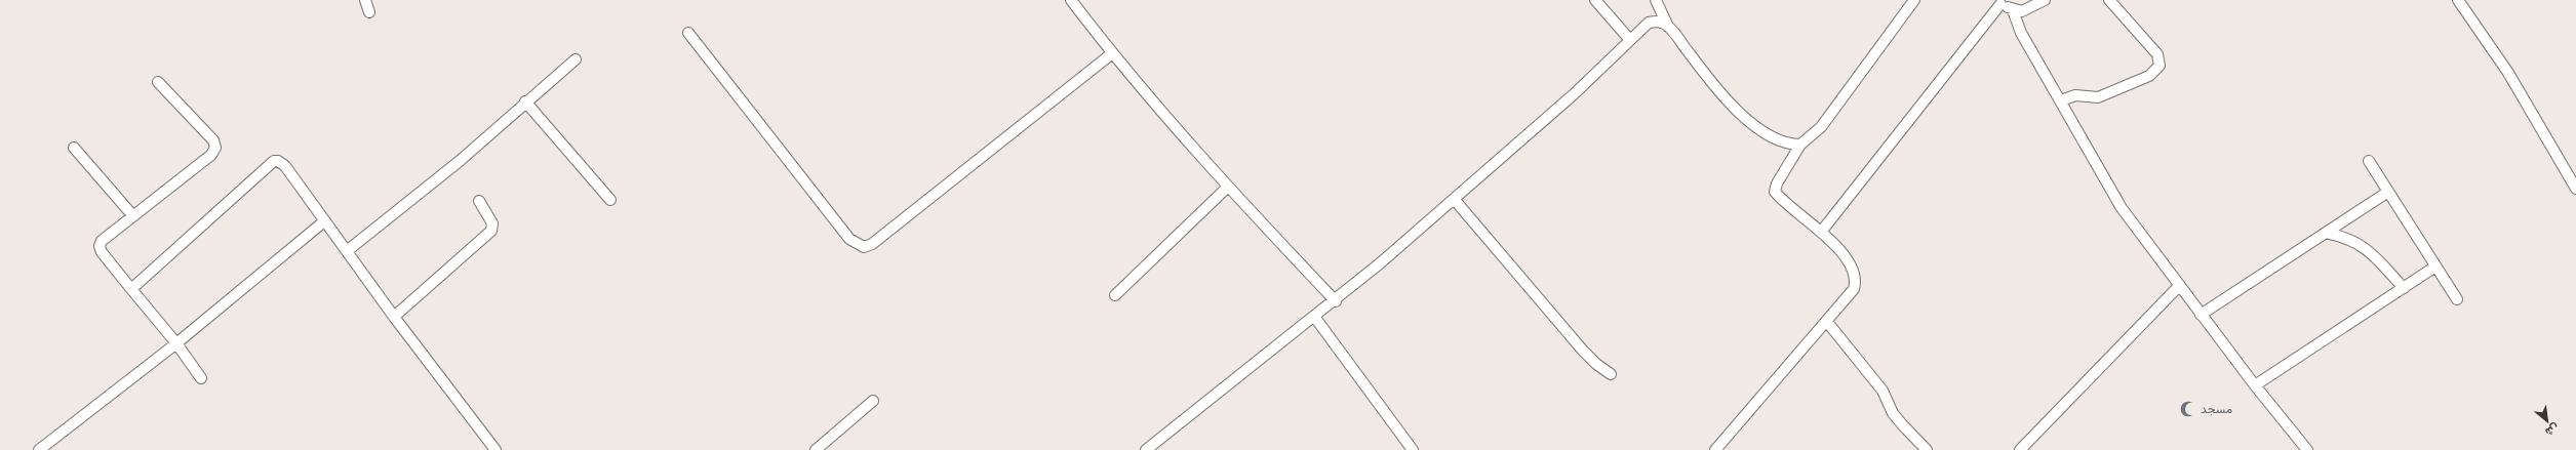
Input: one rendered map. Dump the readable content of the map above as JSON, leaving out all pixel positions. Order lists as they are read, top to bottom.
{
  "places": {
    "mosque": ["مسجد"]
  },
  "north": "bottom right"
}
